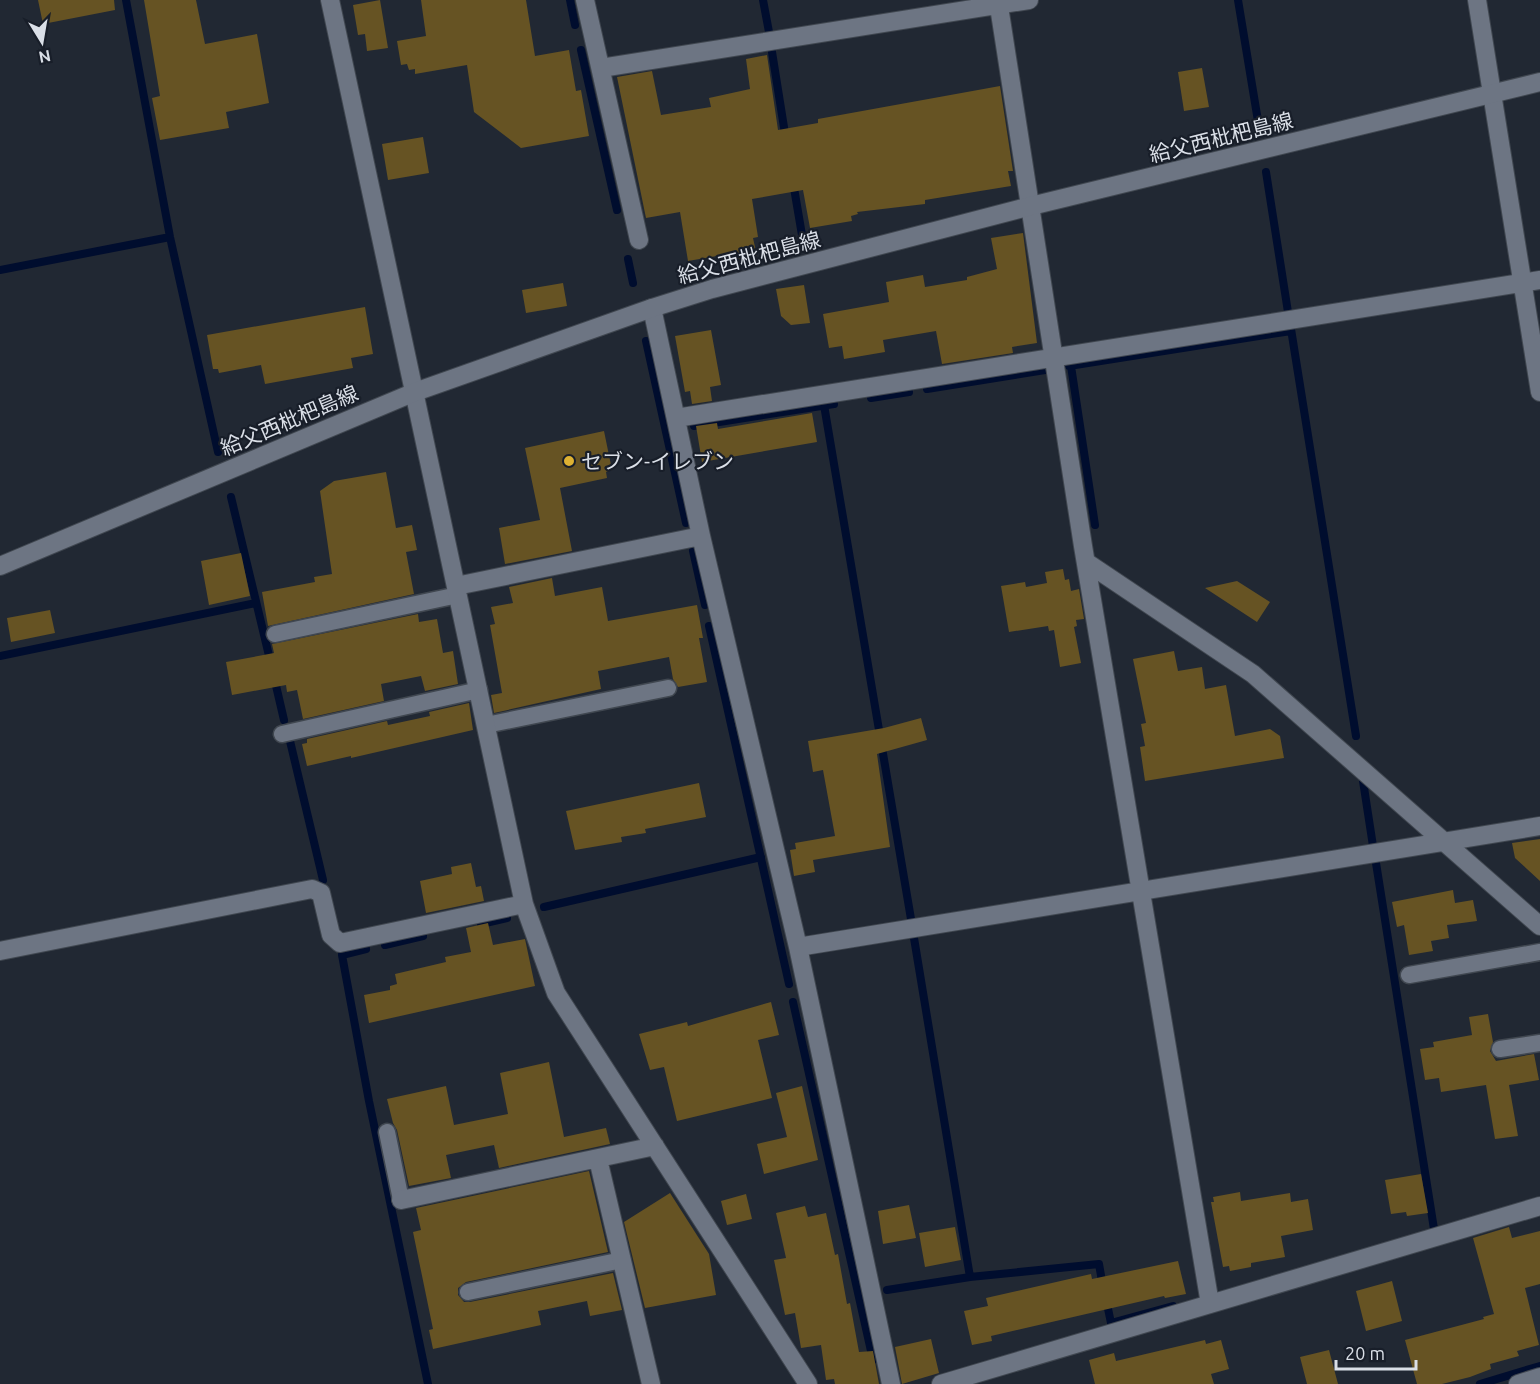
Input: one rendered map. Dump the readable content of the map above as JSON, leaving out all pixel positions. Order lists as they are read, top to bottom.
{
  "streets": {
    "street": ["給父西枇杷島線"]
  },
  "places": ["セブン-イレブン"],
  "scale_bar": "20 m",
  "north": "bottom"
}
